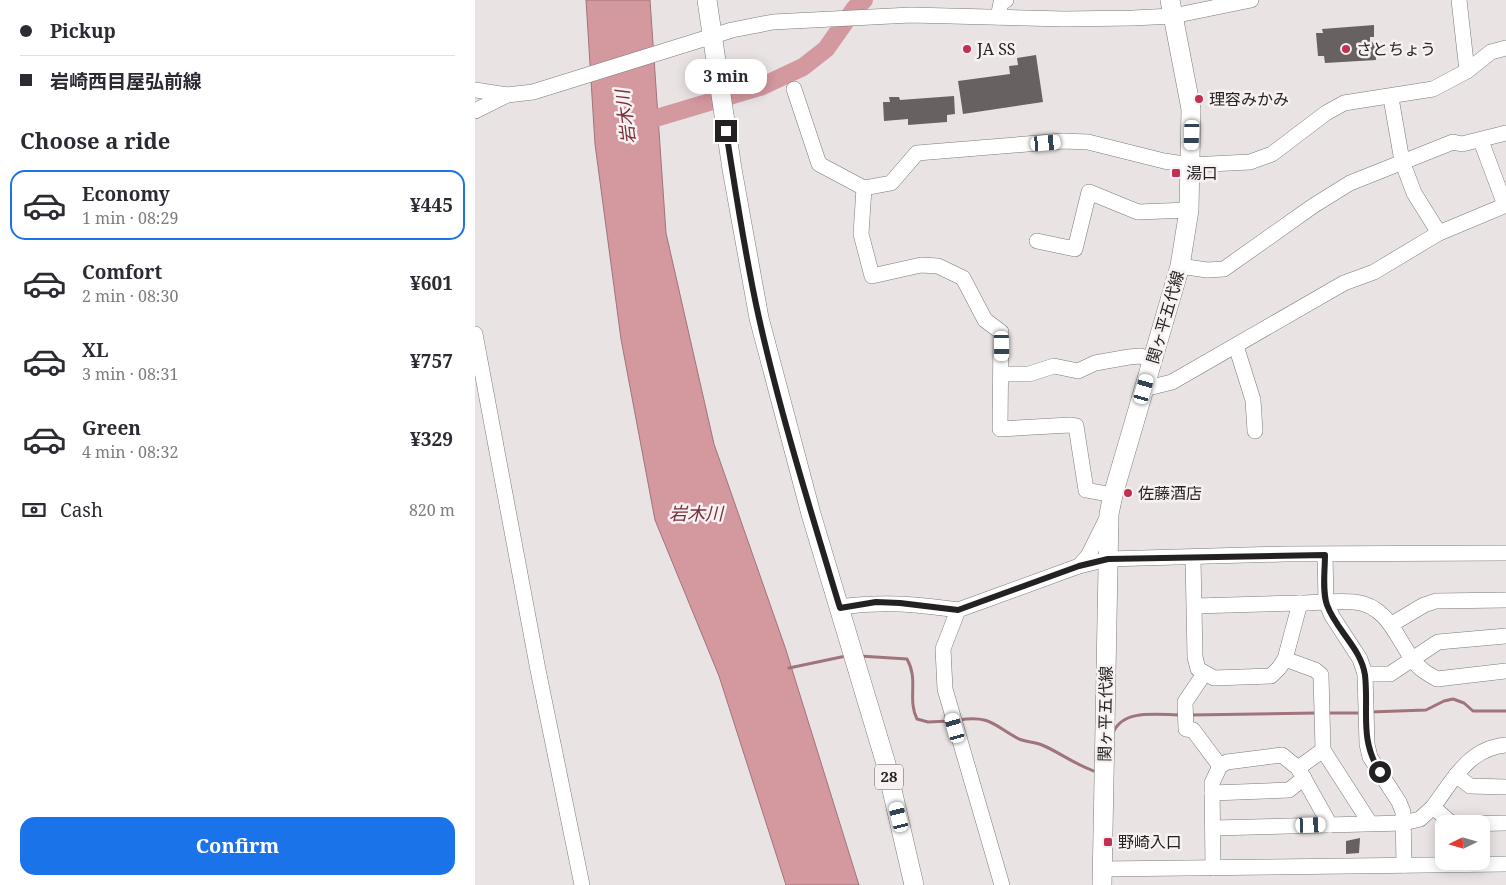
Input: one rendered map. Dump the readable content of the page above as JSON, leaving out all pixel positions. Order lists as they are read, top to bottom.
{
  "streets": {
    "main road": ["関ヶ平五代線", "28"]
  },
  "water": ["岩木川"],
  "places": {
    "other": [
      "JA SS",
      "さとちょう",
      "理容みかみ",
      "佐藤酒店"
    ],
    "transit": ["湯口", "野崎入口"]
  },
  "north": "left",
  "page": {
    "banner": ["Pickup", "岩崎西目屋弘前線"],
    "bubble": "3 min",
    "heading": "Choose a ride",
    "list": [
      {
        "name": "Economy",
        "note": "1 min · 08:29",
        "value": "¥445"
      },
      {
        "name": "Comfort",
        "note": "2 min · 08:30",
        "value": "¥601"
      },
      {
        "name": "XL",
        "note": "3 min · 08:31",
        "value": "¥757"
      },
      {
        "name": "Green",
        "note": "4 min · 08:32",
        "value": "¥329"
      }
    ],
    "pay": ["Cash", "820 m"],
    "buttons": "Confirm"
  }
}
